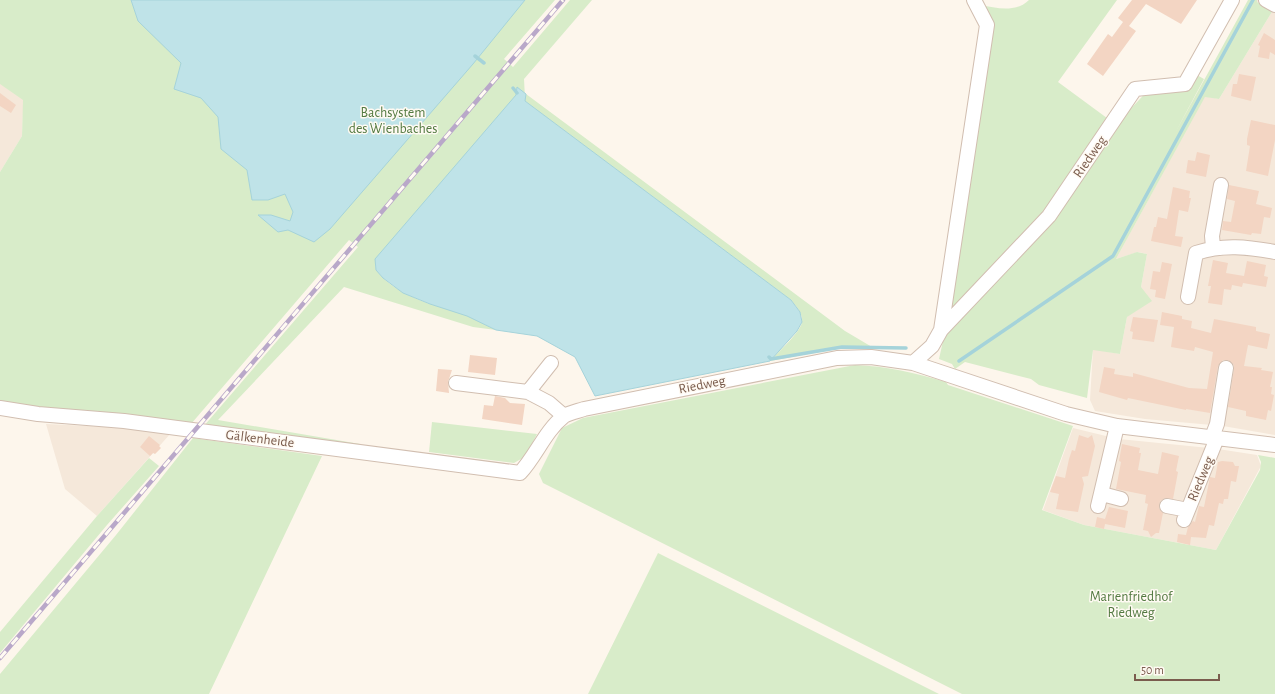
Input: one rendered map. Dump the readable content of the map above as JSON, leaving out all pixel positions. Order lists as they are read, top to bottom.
{
  "streets": {
    "street": ["Riedweg", "Gälkenheide"]
  },
  "crossings": [
    ["Riedweg", "Gälkenheide"]
  ],
  "parks": ["Bachsystem des Wienbaches", "Marienfriedhof Riedweg"],
  "scale_bar": "50 m"
}
